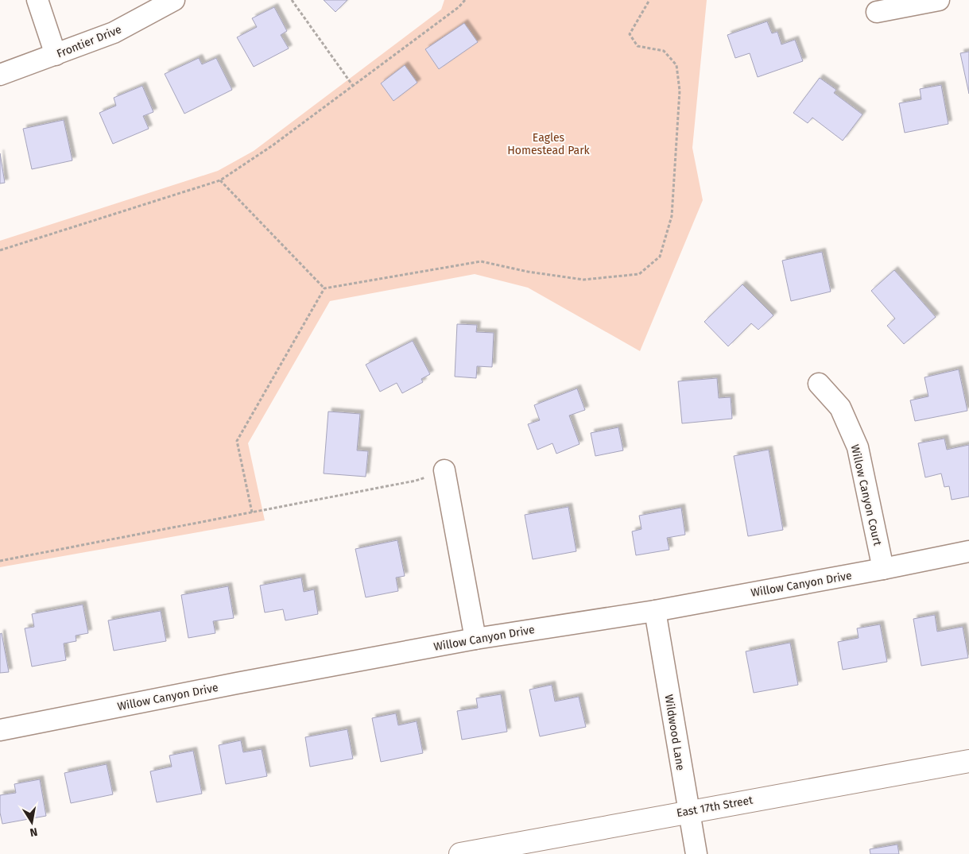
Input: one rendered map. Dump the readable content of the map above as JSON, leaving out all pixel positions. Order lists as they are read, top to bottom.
{
  "streets": {
    "main road": ["East 17th Street"],
    "street": [
      "Frontier Drive",
      "Willow Canyon Court",
      "Willow Canyon Drive",
      "Wildwood Lane"
    ]
  },
  "crossings": [
    ["Willow Canyon Court", "Willow Canyon Drive"],
    ["Willow Canyon Drive", "Wildwood Lane"],
    ["Wildwood Lane", "East 17th Street"]
  ],
  "parks": ["Eagles Homestead Park"],
  "north": "bottom"
}
